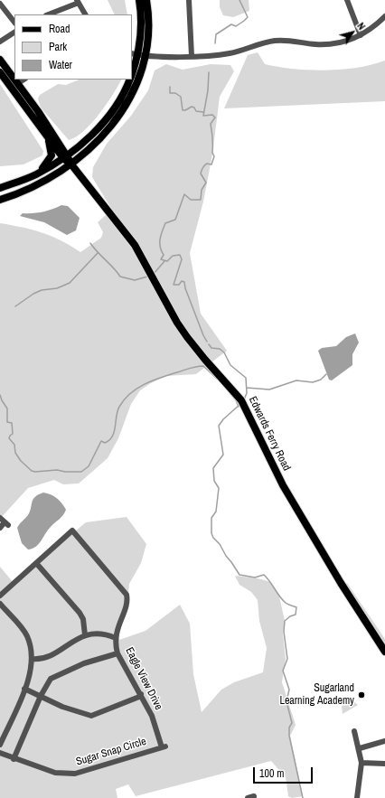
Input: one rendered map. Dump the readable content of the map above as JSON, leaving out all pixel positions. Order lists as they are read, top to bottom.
{
  "streets": {
    "main road": ["Edwards Ferry Road"],
    "street": ["Eagle View Drive", "Sugar Snap Circle"]
  },
  "crossings": [
    ["Eagle View Drive", "Sugar Snap Circle"]
  ],
  "places": ["Sugarland Learning Academy"],
  "legend": ["Road", "Park", "Water"],
  "scale_bar": "100 m",
  "north": "top right"
}
